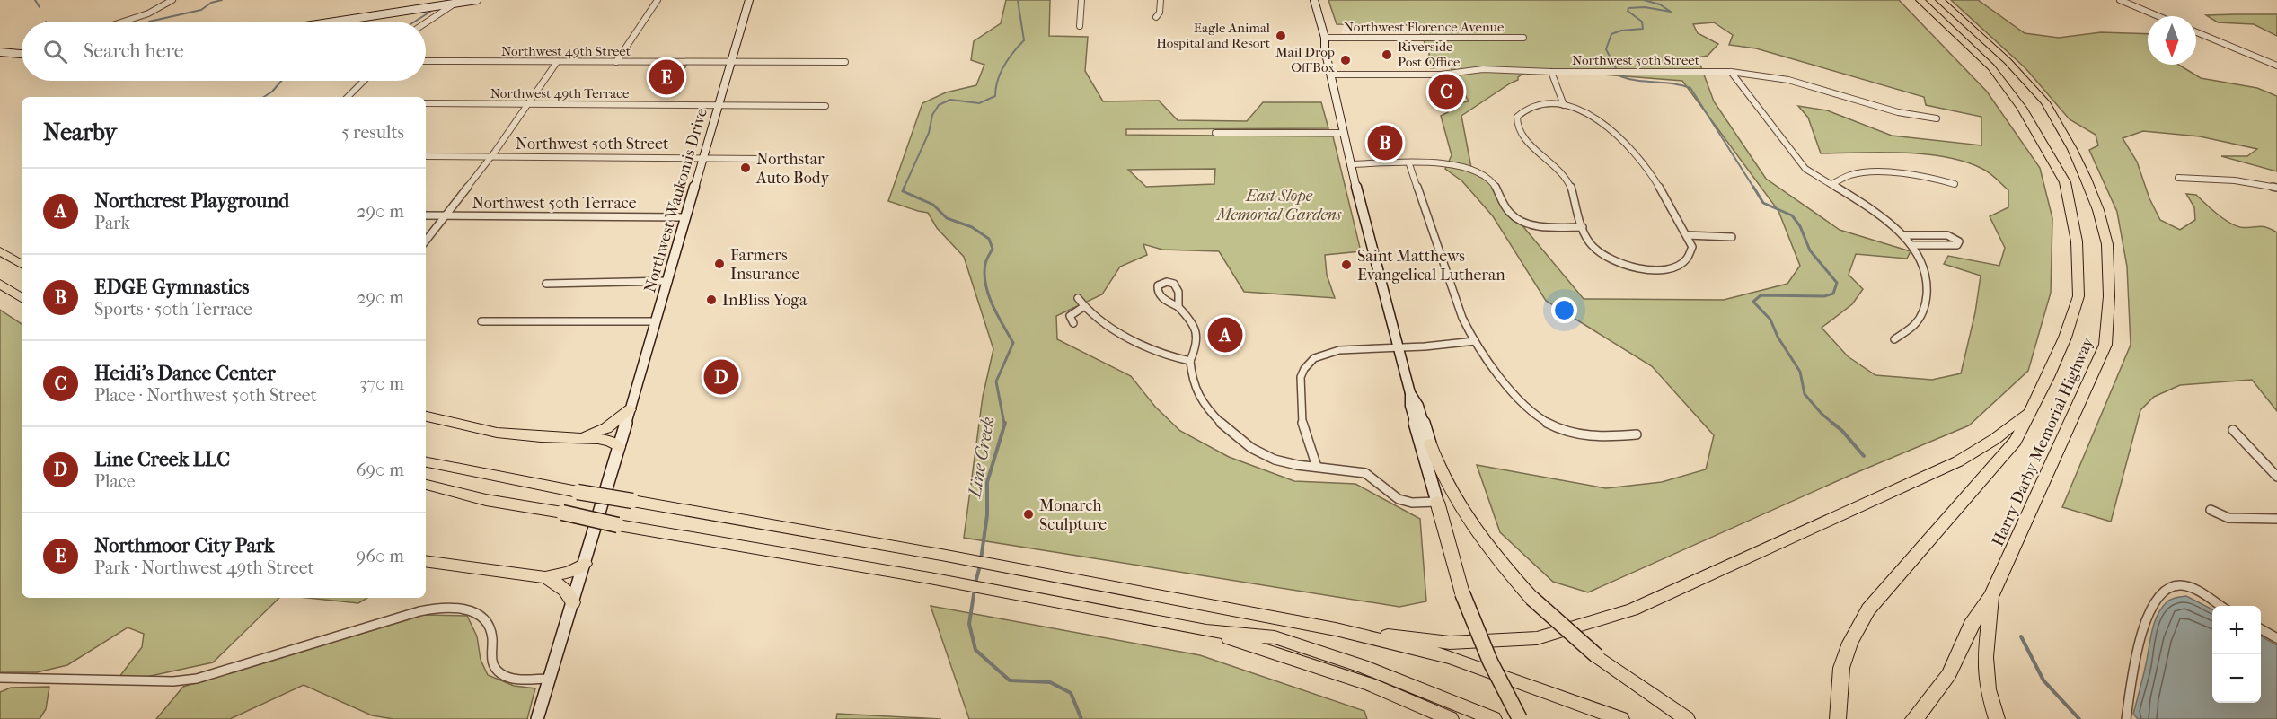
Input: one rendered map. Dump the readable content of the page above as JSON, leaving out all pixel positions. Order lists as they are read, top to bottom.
{
  "streets": {
    "highway": ["Harry Darby Memorial Highway"],
    "main road": ["Northwest Waukomis Drive"],
    "street": [
      "Northwest Florence Avenue",
      "Northwest 49th Street",
      "Northwest 50th Street",
      "Northwest 49th Terrace",
      "Northwest 50th Terrace"
    ]
  },
  "crossings": [
    ["Northwest 49th Street", "Northwest Waukomis Drive"],
    ["Northwest 50th Street", "Northwest Waukomis Drive"],
    ["Northwest 49th Terrace", "Northwest Waukomis Drive"],
    ["Northwest Waukomis Drive", "Northwest 50th Terrace"]
  ],
  "water": ["Line Creek"],
  "parks": ["East Slope Memorial Gardens"],
  "places": [
    "Eagle Animal Hospital and Resort",
    "Riverside Post Office",
    "Mail Drop Off Box",
    "Northstar Auto Body",
    "Farmers Insurance",
    "Saint Matthews Evangelical Lutheran",
    "InBliss Yoga",
    "Monarch Sculpture"
  ],
  "north": "bottom",
  "page": {
    "search": "Search here",
    "pins": [
      "E",
      "C",
      "B",
      "A",
      "D"
    ],
    "heading": ["Nearby", "5 results"],
    "list": [
      {
        "mark": "A",
        "name": "Northcrest Playground",
        "note": "Park",
        "value": "290 m"
      },
      {
        "mark": "B",
        "name": "EDGE Gymnastics",
        "note": "Sports · 50th Terrace",
        "value": "290 m"
      },
      {
        "mark": "C",
        "name": "Heidi's Dance Center",
        "note": "Place · Northwest 50th Street",
        "value": "370 m"
      },
      {
        "mark": "D",
        "name": "Line Creek LLC",
        "note": "Place",
        "value": "690 m"
      },
      {
        "mark": "E",
        "name": "Northmoor City Park",
        "note": "Park · Northwest 49th Street",
        "value": "960 m"
      }
    ],
    "map_buttons": ["+", "−"]
  }
}
